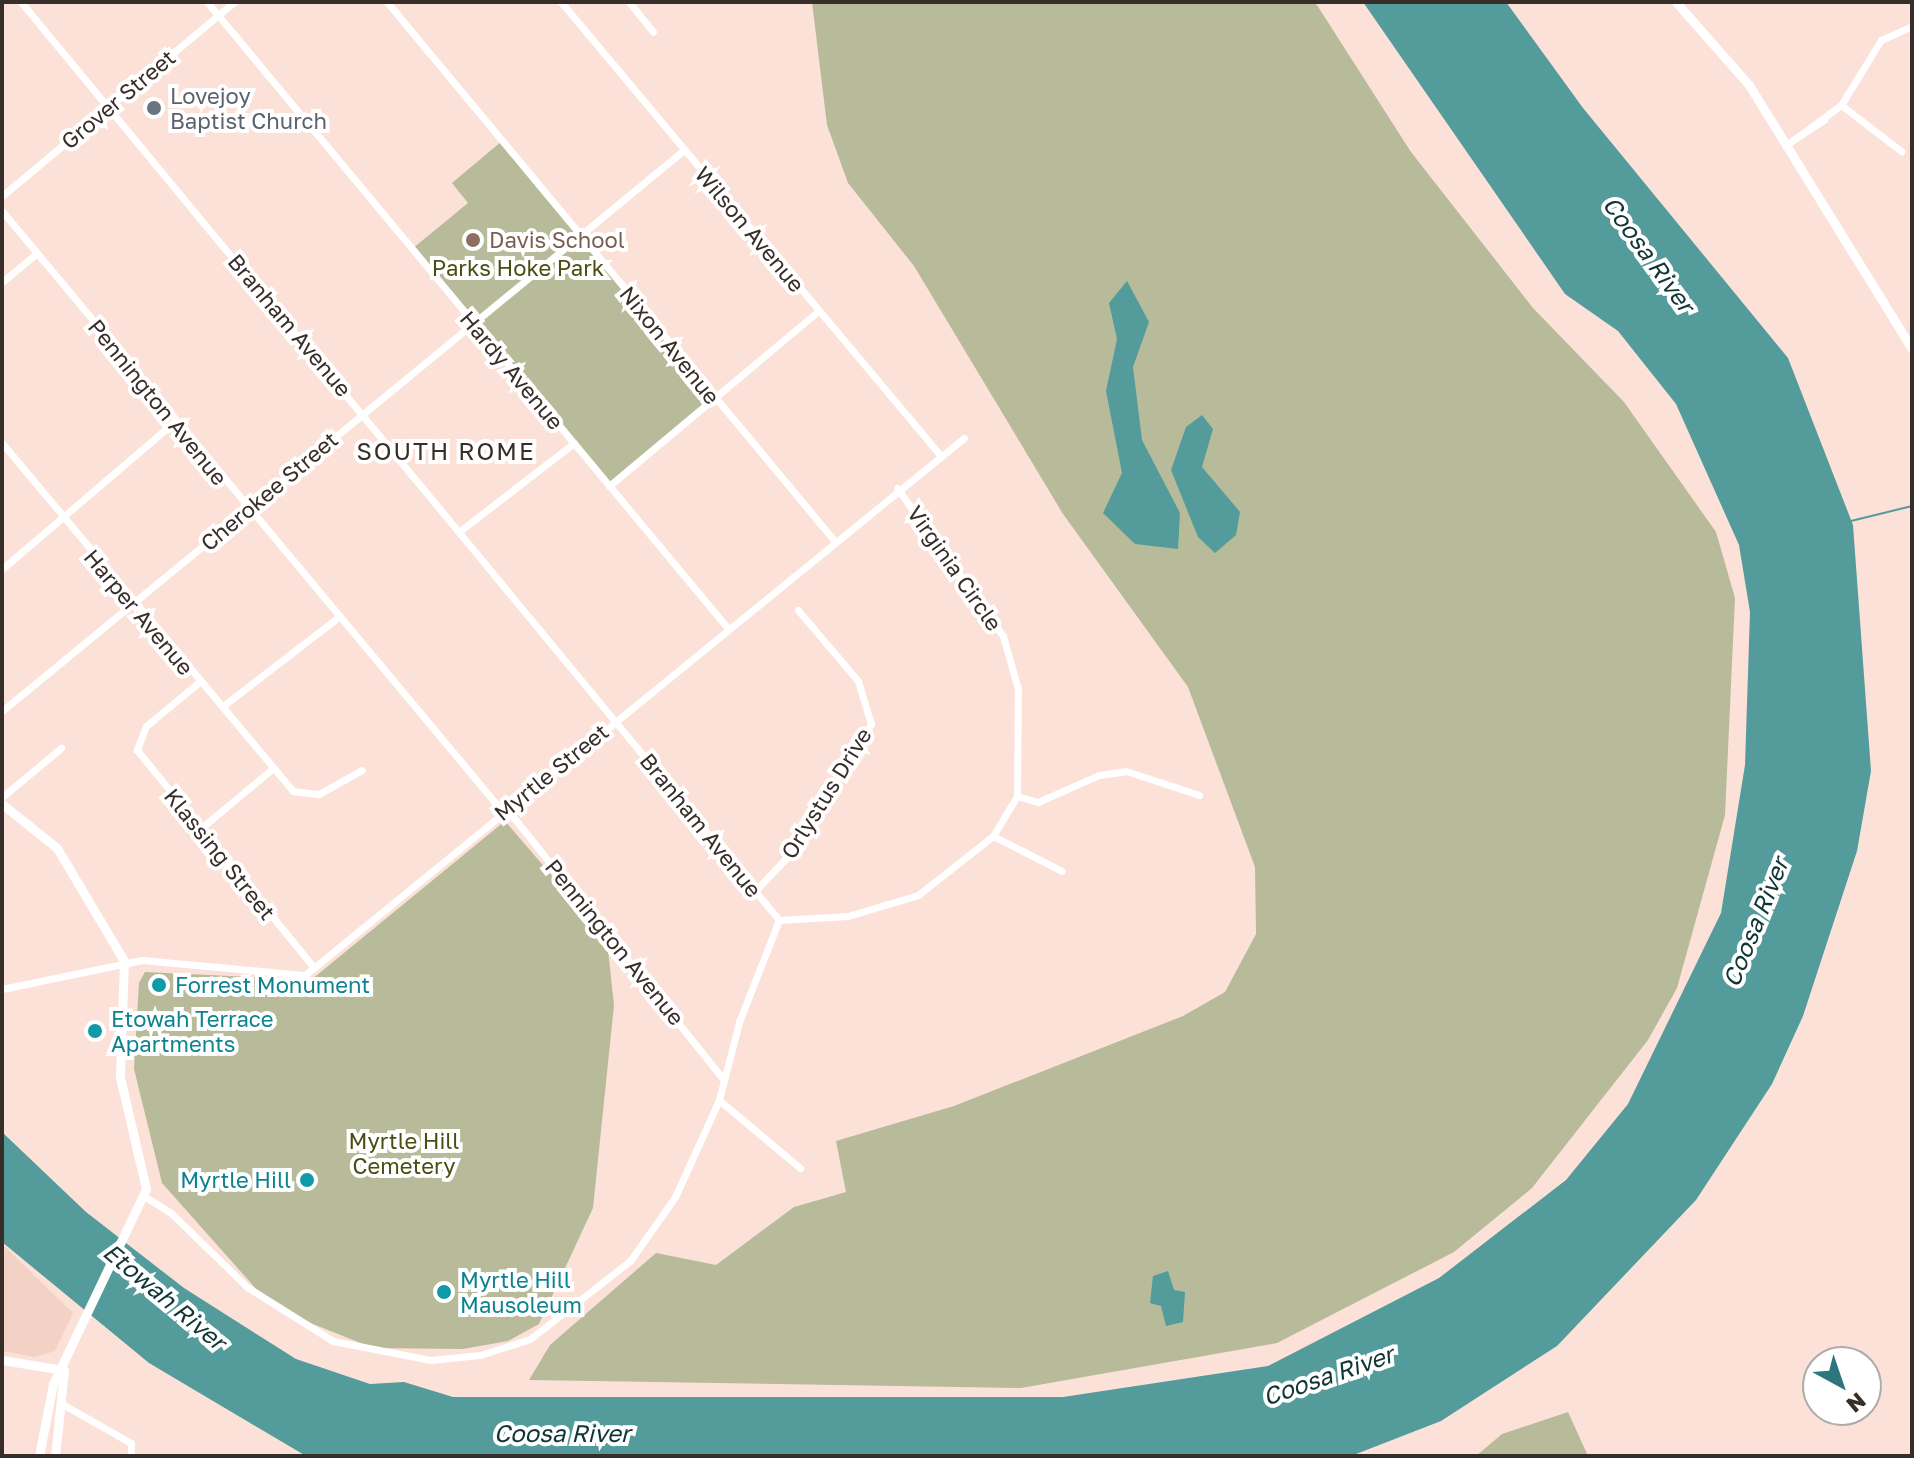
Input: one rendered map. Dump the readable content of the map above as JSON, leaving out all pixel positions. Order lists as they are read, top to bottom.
{
  "streets": {
    "street": [
      "Grover Street",
      "Wilson Avenue",
      "Branham Avenue",
      "Nixon Avenue",
      "Hardy Avenue",
      "Pennington Avenue",
      "Cherokee Street",
      "Virginia Circle",
      "Harper Avenue",
      "Myrtle Street",
      "Orlystus Drive",
      "Klassing Street"
    ]
  },
  "crossings": [
    ["Grover Street", "Branham Avenue"],
    ["Grover Street", "Hardy Avenue"],
    ["Wilson Avenue", "Cherokee Street"],
    ["Wilson Avenue", "Myrtle Street"],
    ["Branham Avenue", "Cherokee Street"],
    ["Branham Avenue", "Myrtle Street"],
    ["Branham Avenue", "Orlystus Drive"],
    ["Nixon Avenue", "Cherokee Street"],
    ["Nixon Avenue", "Myrtle Street"],
    ["Hardy Avenue", "Cherokee Street"],
    ["Hardy Avenue", "Myrtle Street"],
    ["Pennington Avenue", "Cherokee Street"],
    ["Pennington Avenue", "Myrtle Street"],
    ["Cherokee Street", "Harper Avenue"],
    ["Virginia Circle", "Myrtle Street"],
    ["Harper Avenue", "Klassing Street"],
    ["Myrtle Street", "Klassing Street"]
  ],
  "districts": ["SOUTH ROME"],
  "water": ["Coosa River", "Etowah River"],
  "parks": ["Parks Hoke Park", "Myrtle Hill Cemetery"],
  "places": [
    "Lovejoy Baptist Church",
    "Davis School",
    "Forrest Monument",
    "Etowah Terrace Apartments",
    "Myrtle Hill",
    "Myrtle Hill Mausoleum"
  ],
  "north": "bottom right"
}
